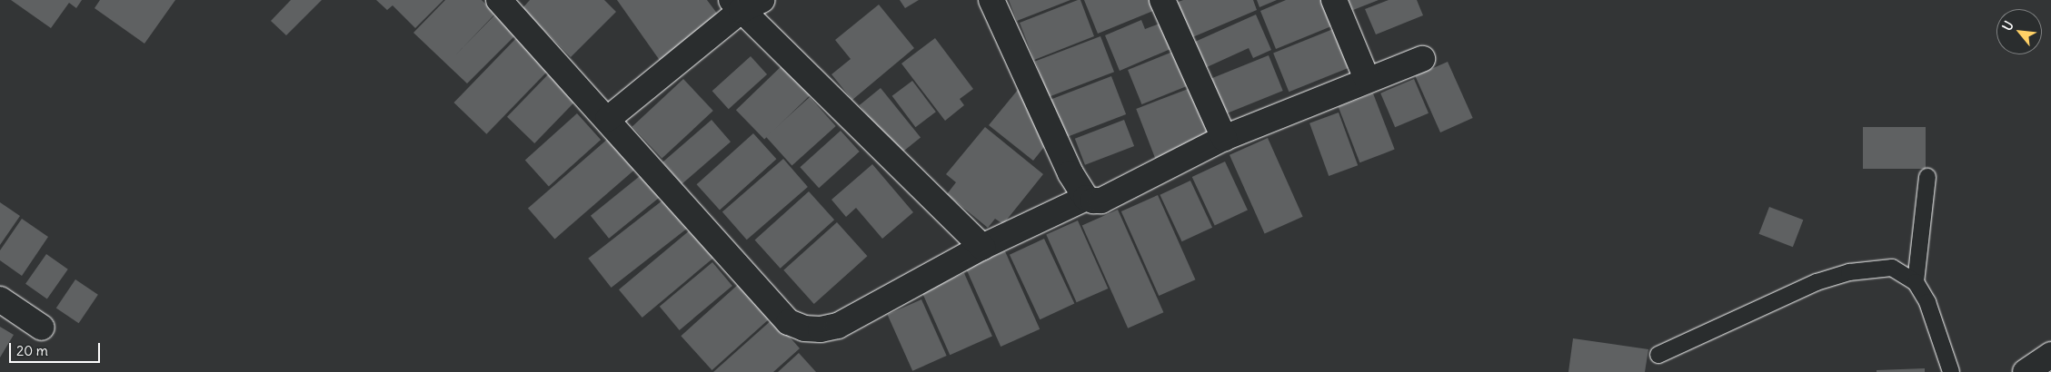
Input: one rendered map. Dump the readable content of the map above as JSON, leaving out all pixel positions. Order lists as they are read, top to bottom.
{
  "scale_bar": "20 m",
  "north": "top left"
}
